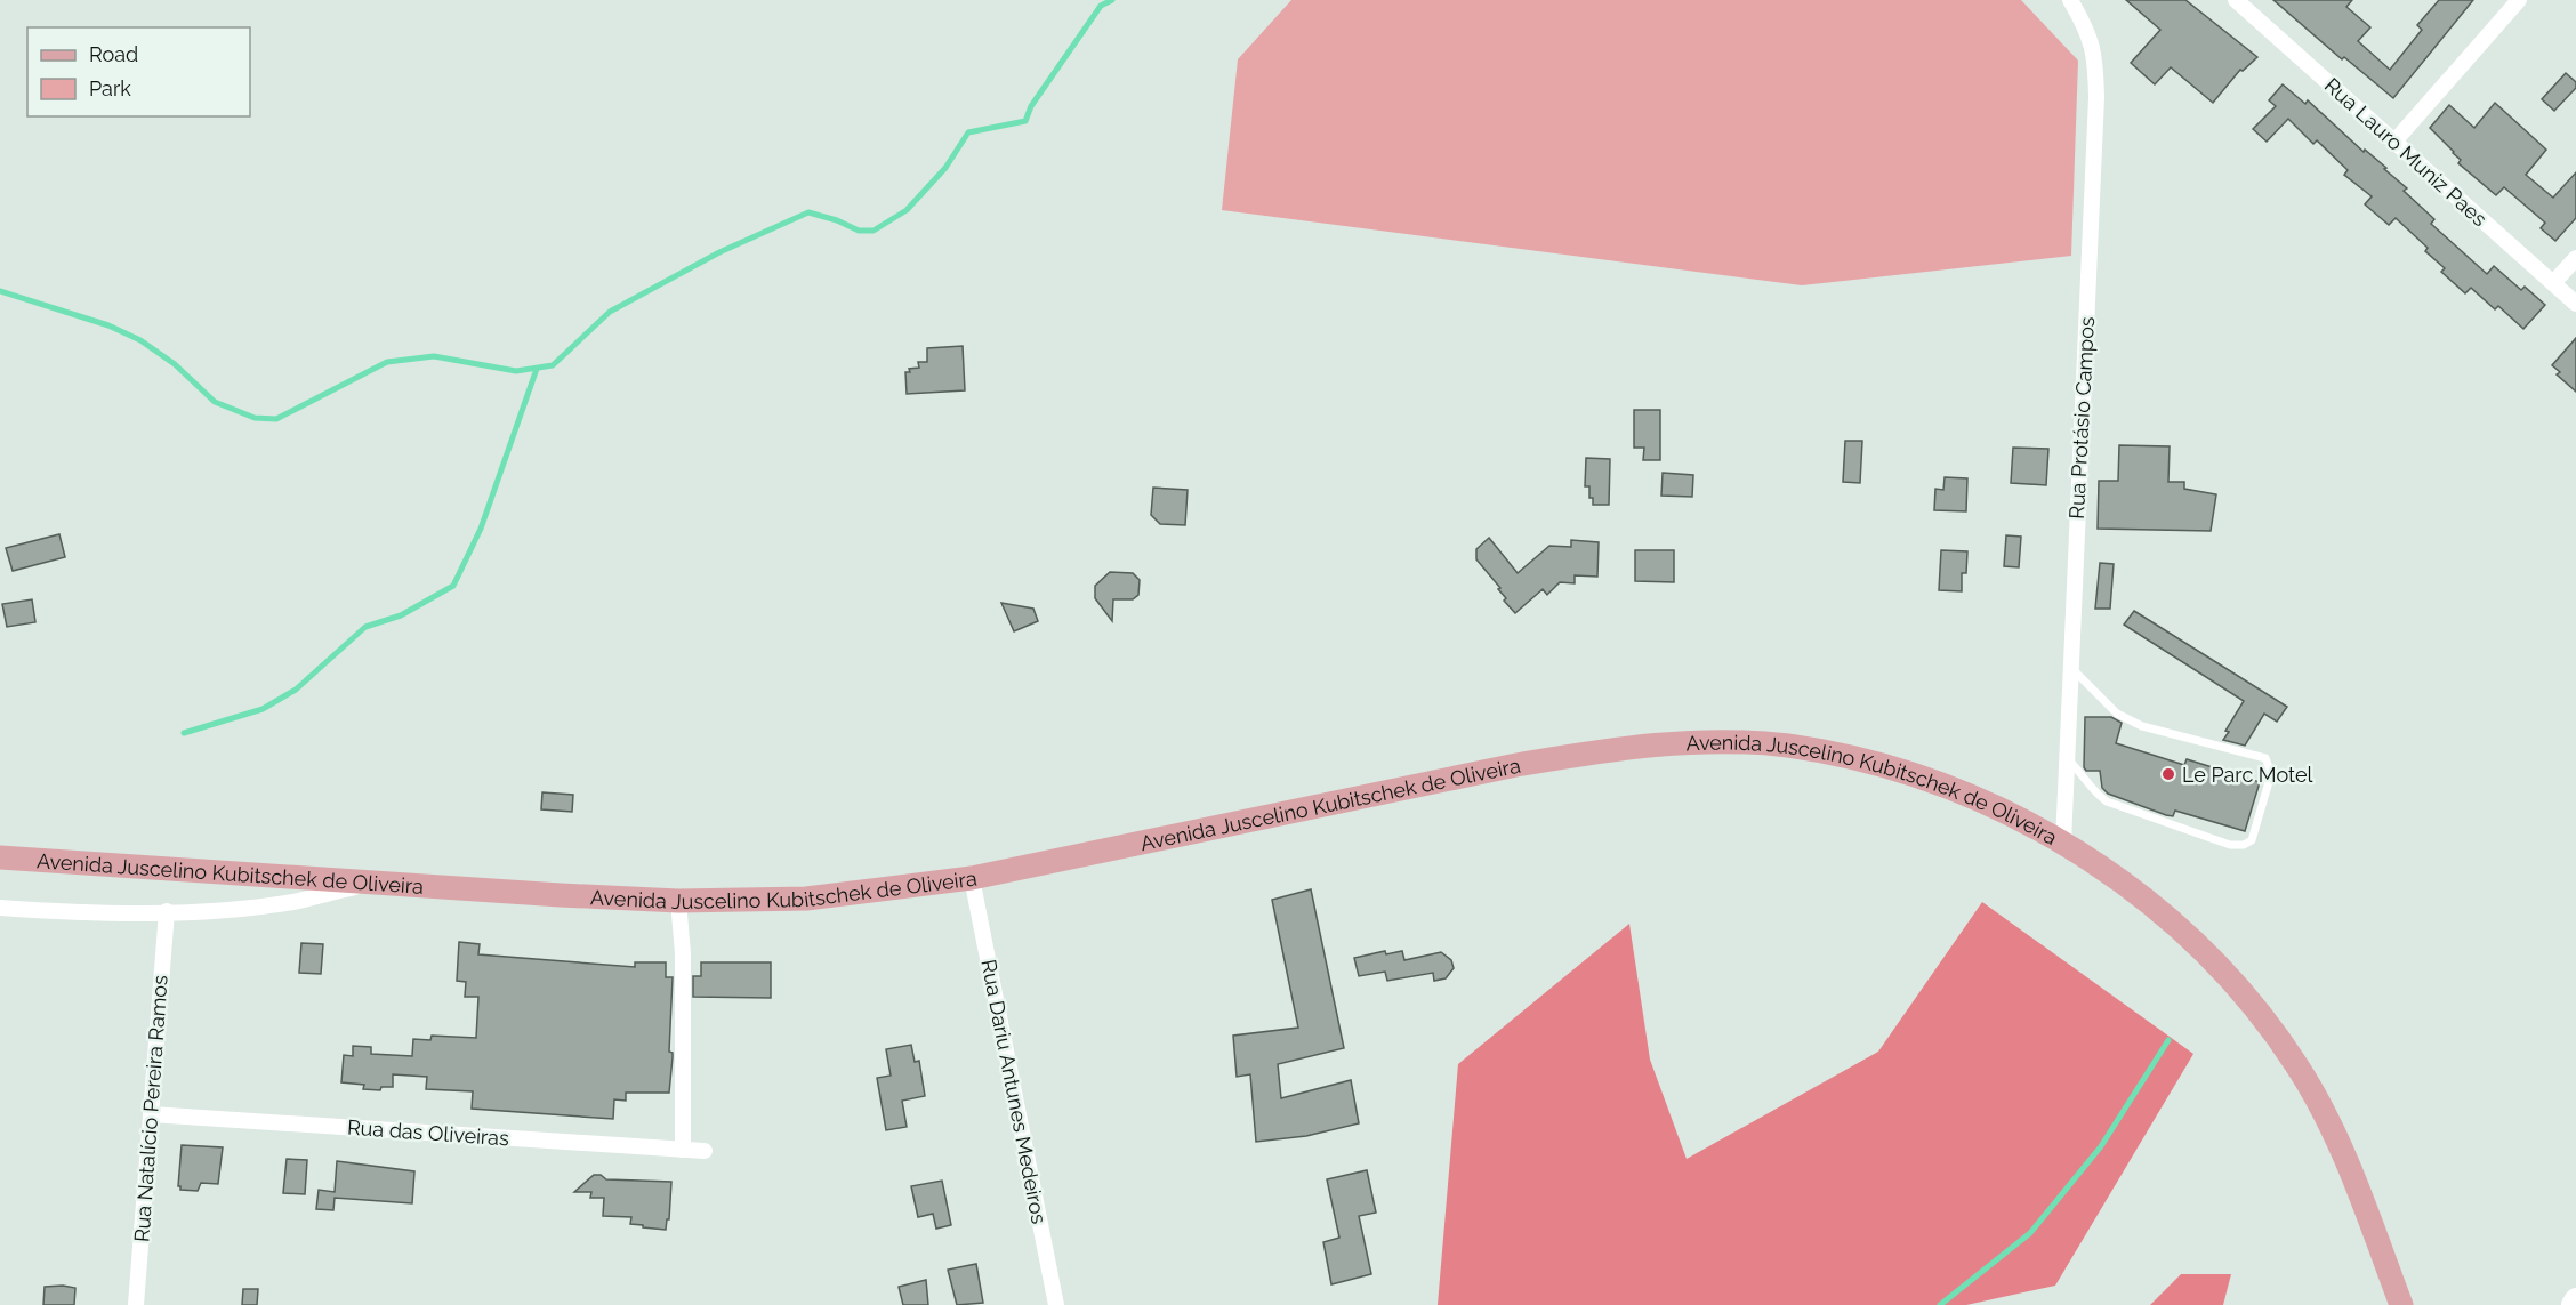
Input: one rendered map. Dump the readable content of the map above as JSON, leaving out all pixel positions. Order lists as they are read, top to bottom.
{
  "streets": {
    "main road": ["Avenida Juscelino Kubitschek de Oliveira"],
    "street": [
      "Rua Lauro Muniz Paes",
      "Rua Protásio Campos",
      "Rua Dariu Antunes Medeiros",
      "Rua Natalício Pereira Ramos",
      "Rua das Oliveiras"
    ]
  },
  "crossings": [
    ["Rua Protásio Campos", "Avenida Juscelino Kubitschek de Oliveira"],
    ["Avenida Juscelino Kubitschek de Oliveira", "Rua Dariu Antunes Medeiros"],
    ["Rua Natalício Pereira Ramos", "Rua das Oliveiras"]
  ],
  "places": ["Le Parc Motel"],
  "legend": ["Road", "Park"]
}
